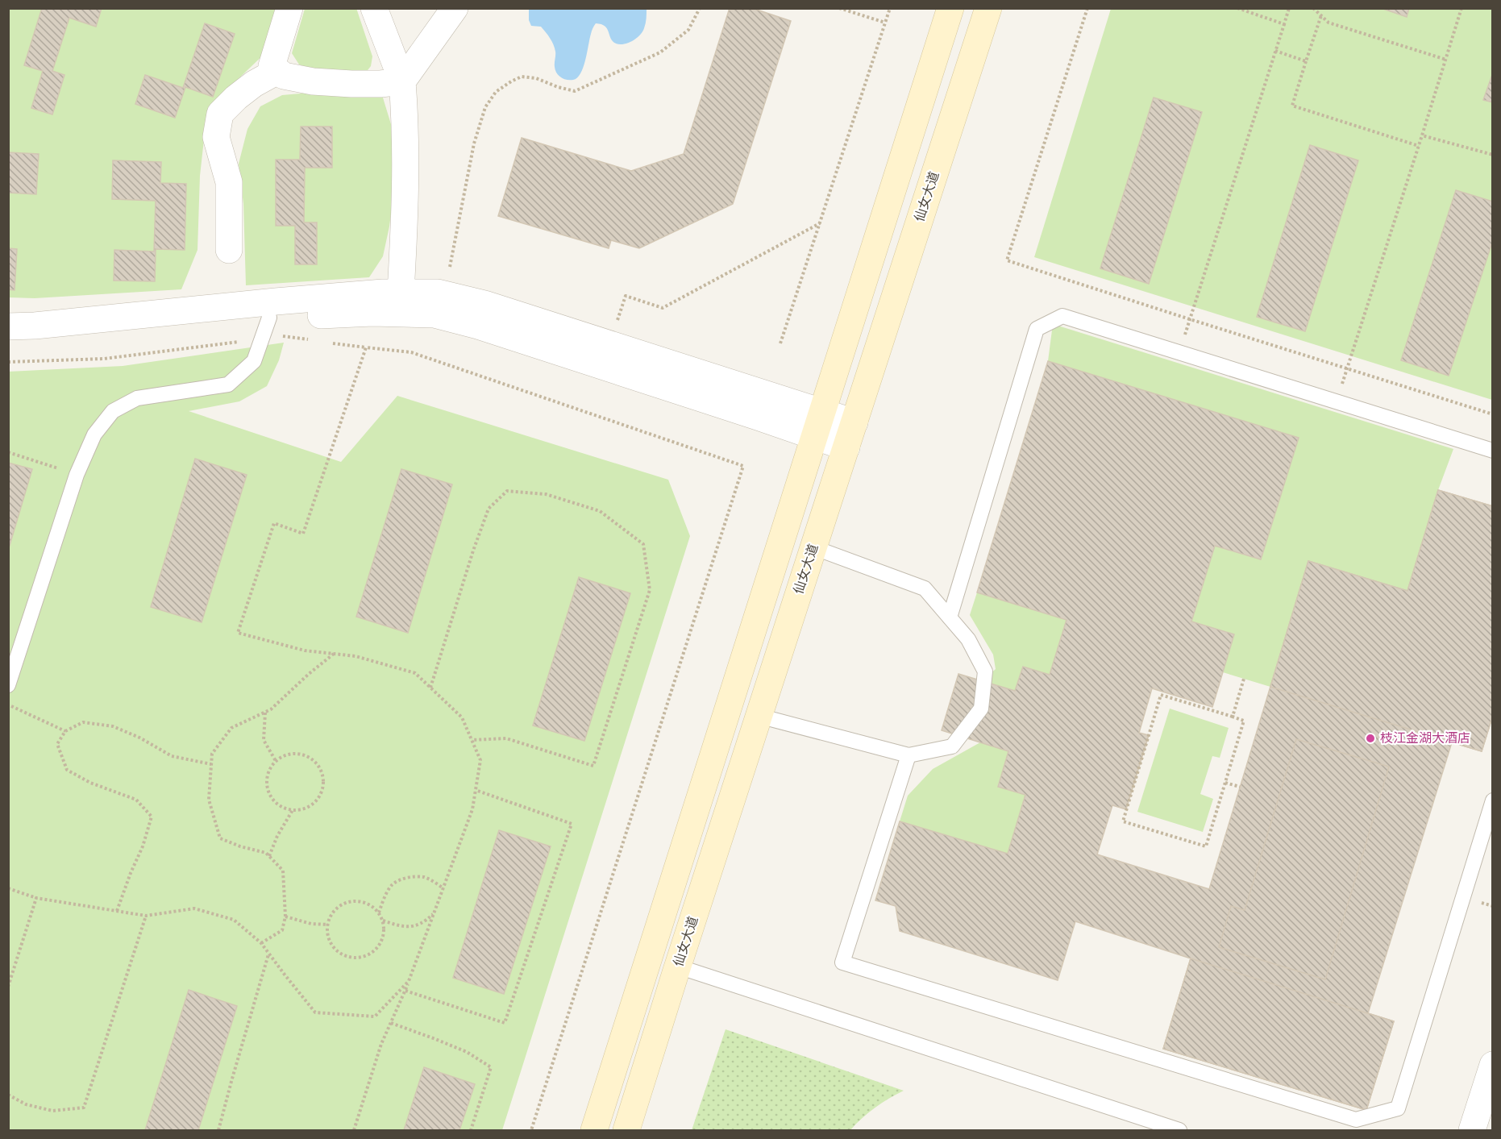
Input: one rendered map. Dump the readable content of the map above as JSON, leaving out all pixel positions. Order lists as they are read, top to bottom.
{
  "streets": {
    "main road": ["仙女大道"]
  },
  "places": ["枝江金湖大酒店"]
}
